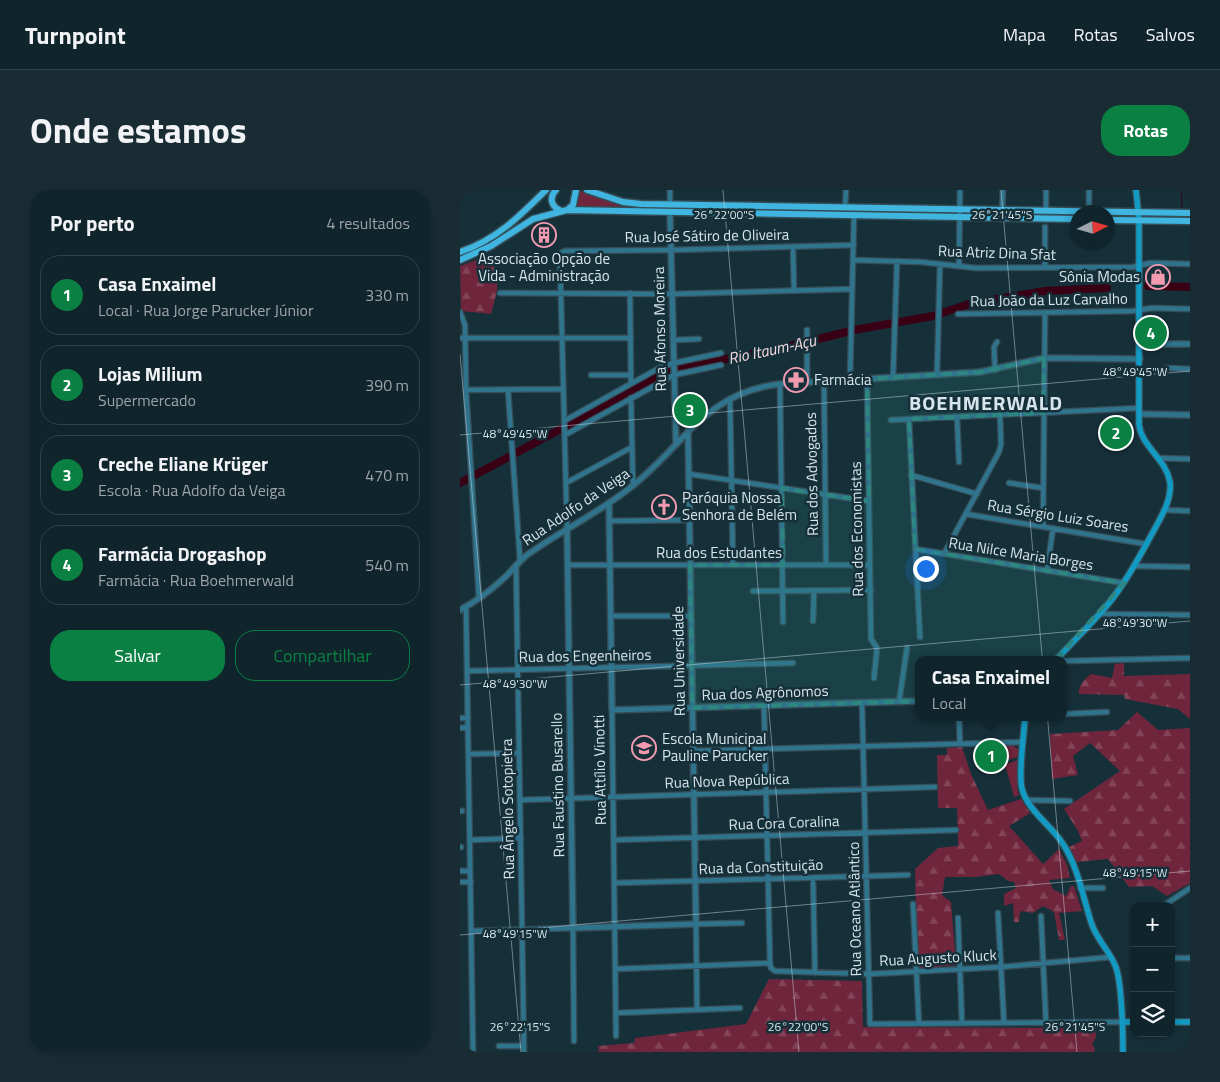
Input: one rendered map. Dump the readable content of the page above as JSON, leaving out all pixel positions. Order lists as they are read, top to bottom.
{
  "streets": {
    "street": [
      "Rua José Sátiro de Oliveira",
      "Rua Atriz Dina Sfat",
      "Rua João da Luz Carvalho",
      "Rua Afonso Moreira",
      "Rua dos Advogados",
      "Rua Adolfo da Veiga",
      "Rua Sérgio Luiz Soares",
      "Rua dos Economistas",
      "Rua dos Estudantes",
      "Rua Nilce Maria Borges",
      "Rua dos Engenheiros",
      "Rua Universidade",
      "Rua dos Agrônomos",
      "Rua Attílio Vinotti",
      "Rua Nova República",
      "Rua Faustino Busarello",
      "Rua Ângelo Sotopietra",
      "Rua Cora Coralina",
      "Rua da Constituição",
      "Rua Oceano Atlântico",
      "Rua Augusto Kluck"
    ]
  },
  "crossings": [
    ["Rua José Sátiro de Oliveira", "Rua Afonso Moreira"],
    ["Rua Afonso Moreira", "Rua Adolfo da Veiga"],
    ["Rua dos Advogados", "Rua Adolfo da Veiga"],
    ["Rua dos Advogados", "Rua dos Estudantes"],
    ["Rua Adolfo da Veiga", "Rua dos Economistas"],
    ["Rua Adolfo da Veiga", "Rua Universidade"],
    ["Rua Adolfo da Veiga", "Rua Attílio Vinotti"],
    ["Rua Adolfo da Veiga", "Rua Faustino Busarello"],
    ["Rua Adolfo da Veiga", "Rua Ângelo Sotopietra"],
    ["Rua dos Economistas", "Rua dos Estudantes"],
    ["Rua dos Estudantes", "Rua Universidade"],
    ["Rua dos Estudantes", "Rua Attílio Vinotti"],
    ["Rua dos Estudantes", "Rua Faustino Busarello"],
    ["Rua dos Engenheiros", "Rua Universidade"],
    ["Rua dos Engenheiros", "Rua Attílio Vinotti"],
    ["Rua dos Engenheiros", "Rua Faustino Busarello"],
    ["Rua dos Engenheiros", "Rua Ângelo Sotopietra"],
    ["Rua Universidade", "Rua dos Agrônomos"],
    ["Rua Universidade", "Rua Nova República"],
    ["Rua Universidade", "Rua Cora Coralina"],
    ["Rua Universidade", "Rua da Constituição"],
    ["Rua dos Agrônomos", "Rua Attílio Vinotti"],
    ["Rua dos Agrônomos", "Rua Oceano Atlântico"],
    ["Rua Attílio Vinotti", "Rua Nova República"],
    ["Rua Attílio Vinotti", "Rua Cora Coralina"],
    ["Rua Attílio Vinotti", "Rua da Constituição"],
    ["Rua Nova República", "Rua Faustino Busarello"],
    ["Rua Nova República", "Rua Ângelo Sotopietra"],
    ["Rua Nova República", "Rua Oceano Atlântico"],
    ["Rua Cora Coralina", "Rua Oceano Atlântico"],
    ["Rua da Constituição", "Rua Oceano Atlântico"],
    ["Rua Oceano Atlântico", "Rua Augusto Kluck"]
  ],
  "districts": ["BOEHMERWALD"],
  "water": ["Rio Itaum-Açu"],
  "places": {
    "building": ["Associação Opção de Vida - Administração"],
    "shop": ["Sônia Modas"],
    "pharmacy": ["Farmácia"],
    "church": ["Paróquia Nossa Senhora de Belém"],
    "school or university": ["Escola Municipal Pauline Parucker"]
  },
  "north": "right",
  "page": {
    "header": "Turnpoint",
    "nav": ["Mapa", "Rotas", "Salvos"],
    "title": "Onde estamos",
    "buttons": [
      "Rotas",
      ["Salvar", "Compartilhar"]
    ],
    "heading": ["Por perto", "4 resultados"],
    "list": [
      {
        "mark": "1",
        "name": "Casa Enxaimel",
        "note": "Local · Rua Jorge Parucker Júnior",
        "value": "330 m"
      },
      {
        "mark": "2",
        "name": "Lojas Milium",
        "note": "Supermercado",
        "value": "390 m"
      },
      {
        "mark": "3",
        "name": "Creche Eliane Krüger",
        "note": "Escola · Rua Adolfo da Veiga",
        "value": "470 m"
      },
      {
        "mark": "4",
        "name": "Farmácia Drogashop",
        "note": "Farmácia · Rua Boehmerwald",
        "value": "540 m"
      }
    ],
    "pins": [
      "4",
      "3",
      "2",
      "1"
    ],
    "popup": ["Casa Enxaimel", "Local"],
    "map_buttons": ["+", "−"]
  },
  "coordinates": [
    "26°22'00\"S",
    "26°21'45\"S",
    "48°49'45\"W",
    "48°49'30\"W",
    "48°49'15\"W",
    "26°22'15\"S"
  ]
}
